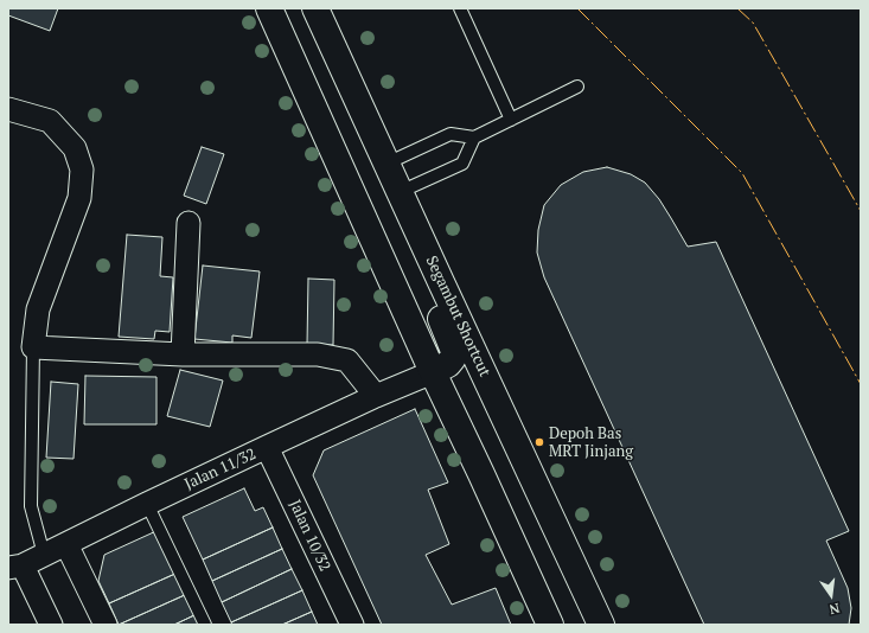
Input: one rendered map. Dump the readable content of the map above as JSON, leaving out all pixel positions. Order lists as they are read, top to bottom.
{
  "streets": {
    "main road": ["Segambut Shortcut"],
    "street": ["Jalan 11/32", "Jalan 10/32"]
  },
  "crossings": [
    ["Jalan 11/32", "Jalan 10/32"]
  ],
  "places": ["Depoh Bas MRT Jinjang"],
  "north": "bottom"
}
